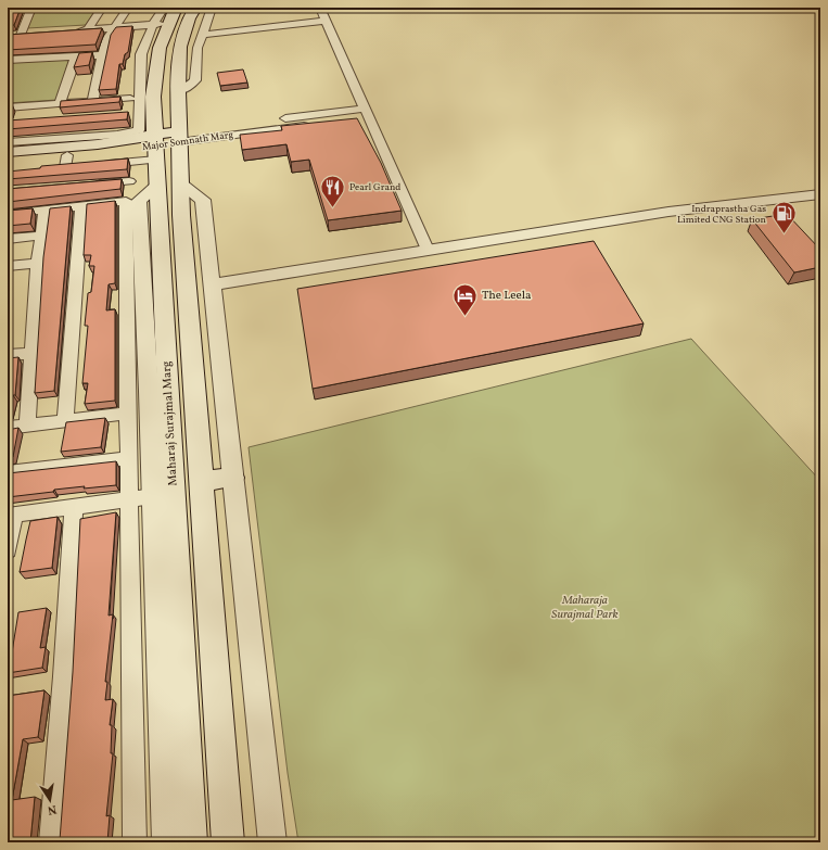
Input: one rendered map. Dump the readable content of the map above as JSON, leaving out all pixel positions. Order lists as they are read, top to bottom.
{
  "streets": {
    "main road": ["Major Somnath Marg", "Maharaj Surajmal Marg"]
  },
  "crossings": [
    ["Major Somnath Marg", "Maharaj Surajmal Marg"]
  ],
  "parks": ["Maharaja Surajmal Park"],
  "places": {
    "restaurant": ["Pearl Grand"],
    "fuel station": ["Indraprastha Gas Limited CNG Station"],
    "hotel": ["The Leela"]
  },
  "north": "bottom"
}
